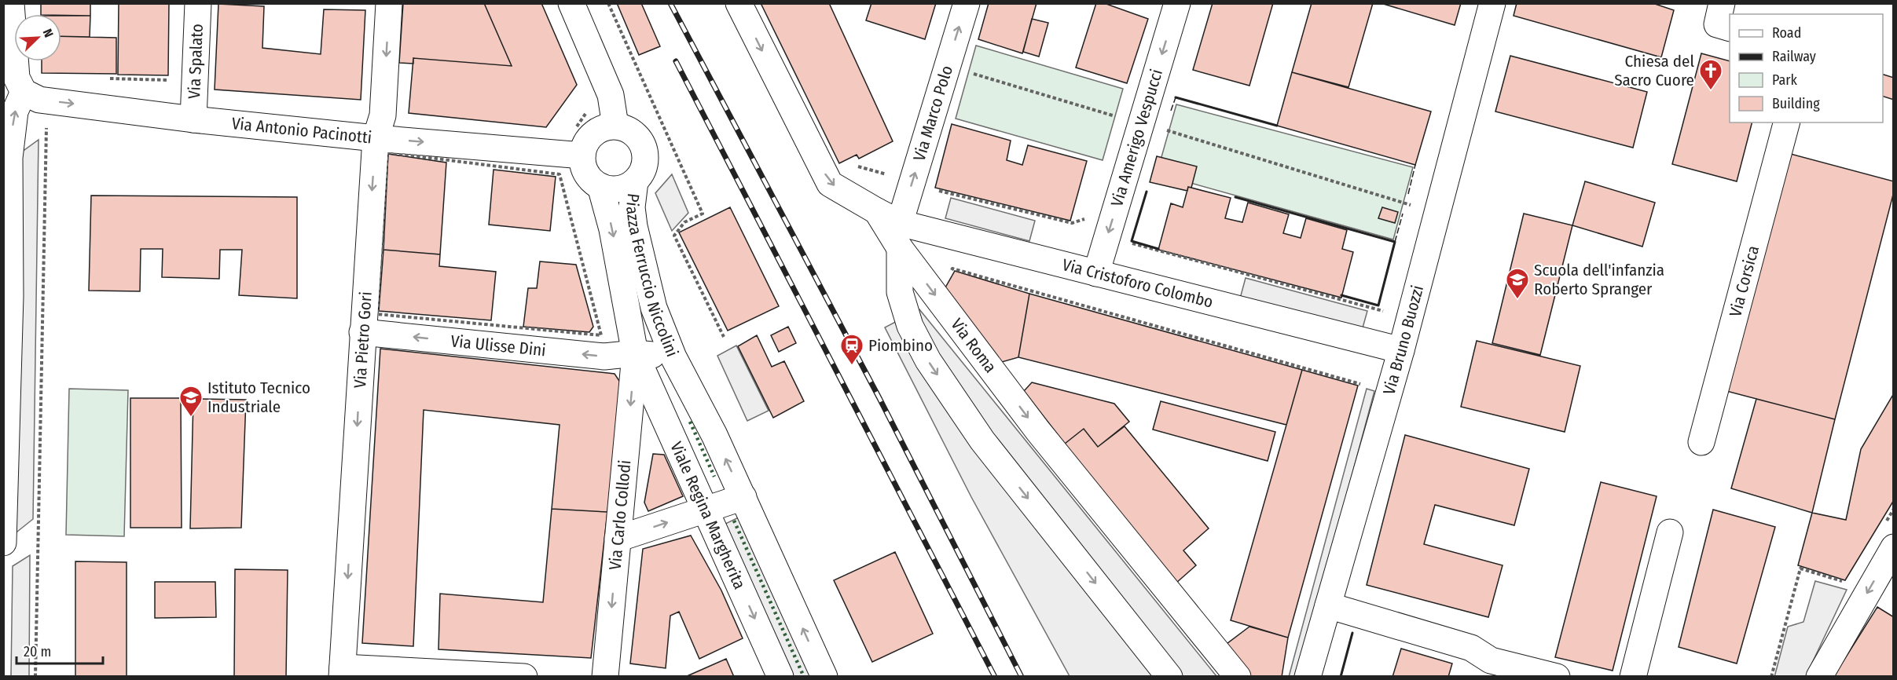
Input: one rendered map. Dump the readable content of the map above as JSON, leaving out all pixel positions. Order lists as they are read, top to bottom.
{
  "streets": {
    "street": [
      "Via Spalato",
      "Via Marco Polo",
      "Via Antonio Pacinotti",
      "Via Amerigo Vespucci",
      "Piazza Ferruccio Niccolini",
      "Via Corsica",
      "Via Cristoforo Colombo",
      "Via Pietro Gori",
      "Via Bruno Buozzi",
      "Via Ulisse Dini",
      "Via Roma",
      "Viale Regina Margherita",
      "Via Carlo Collodi"
    ]
  },
  "crossings": [
    ["Via Spalato", "Via Antonio Pacinotti"],
    ["Via Marco Polo", "Via Cristoforo Colombo"],
    ["Via Antonio Pacinotti", "Piazza Ferruccio Niccolini"],
    ["Via Antonio Pacinotti", "Via Pietro Gori"],
    ["Via Amerigo Vespucci", "Via Cristoforo Colombo"],
    ["Piazza Ferruccio Niccolini", "Via Ulisse Dini"],
    ["Piazza Ferruccio Niccolini", "Viale Regina Margherita"],
    ["Piazza Ferruccio Niccolini", "Via Carlo Collodi"],
    ["Via Cristoforo Colombo", "Via Bruno Buozzi"],
    ["Via Cristoforo Colombo", "Via Roma"],
    ["Via Pietro Gori", "Via Ulisse Dini"],
    ["Via Ulisse Dini", "Viale Regina Margherita"],
    ["Via Ulisse Dini", "Via Carlo Collodi"],
    ["Viale Regina Margherita", "Via Carlo Collodi"]
  ],
  "one_way": [
    "Via Marco Polo",
    "Via Antonio Pacinotti",
    "Via Amerigo Vespucci",
    "Via Pietro Gori",
    "Via Ulisse Dini",
    "Via Carlo Collodi"
  ],
  "places": {
    "church": ["Chiesa del Sacro Cuore"],
    "school or university": ["Scuola dell'infanzia Roberto Spranger", "Istituto Tecnico Industriale"],
    "station": ["Piombino"]
  },
  "legend": [
    "Road",
    "Railway",
    "Park",
    "Building"
  ],
  "scale_bar": "20 m",
  "north": "top right"
}
